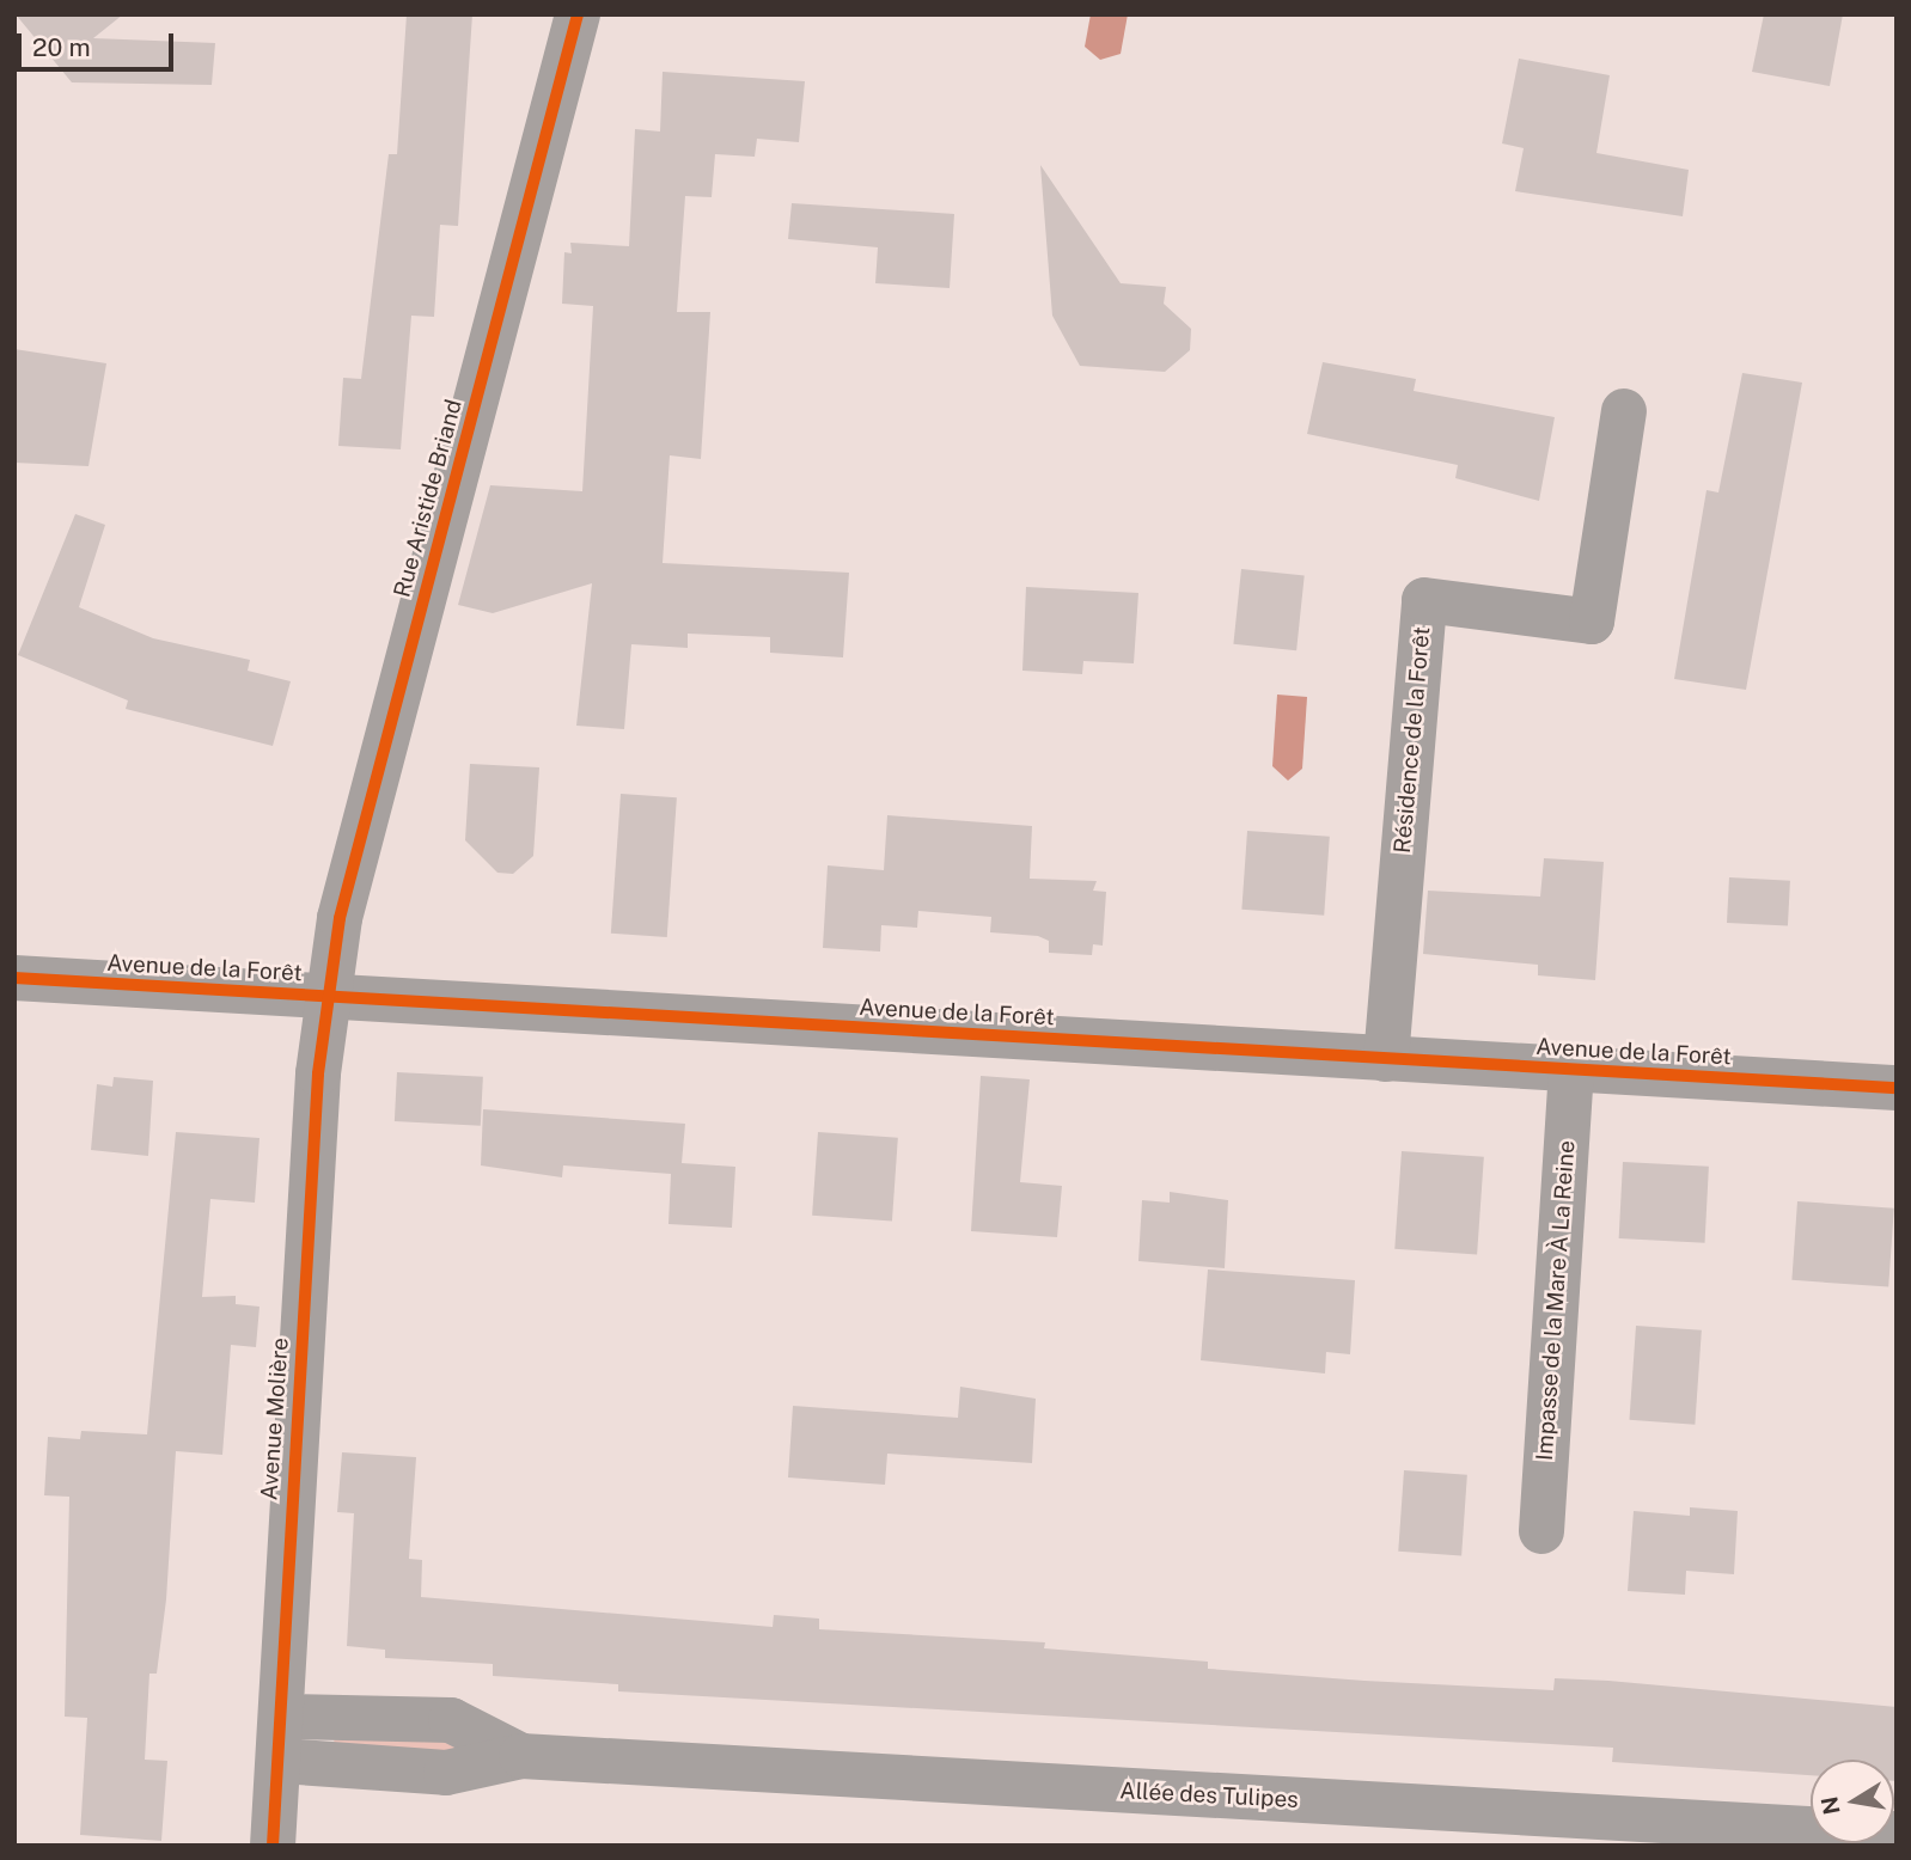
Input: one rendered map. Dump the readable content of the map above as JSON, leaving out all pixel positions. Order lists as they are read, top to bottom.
{
  "streets": {
    "street": [
      "Rue Aristide Briand",
      "Résidence de la Forêt",
      "Avenue de la Forêt",
      "Impasse de la Mare À La Reine",
      "Avenue Molière",
      "Allée des Tulipes"
    ]
  },
  "crossings": [
    ["Rue Aristide Briand", "Avenue de la Forêt"],
    ["Rue Aristide Briand", "Avenue Molière"],
    ["Résidence de la Forêt", "Avenue de la Forêt"],
    ["Avenue de la Forêt", "Impasse de la Mare À La Reine"],
    ["Avenue de la Forêt", "Avenue Molière"],
    ["Avenue Molière", "Allée des Tulipes"]
  ],
  "scale_bar": "20 m",
  "north": "left"
}
